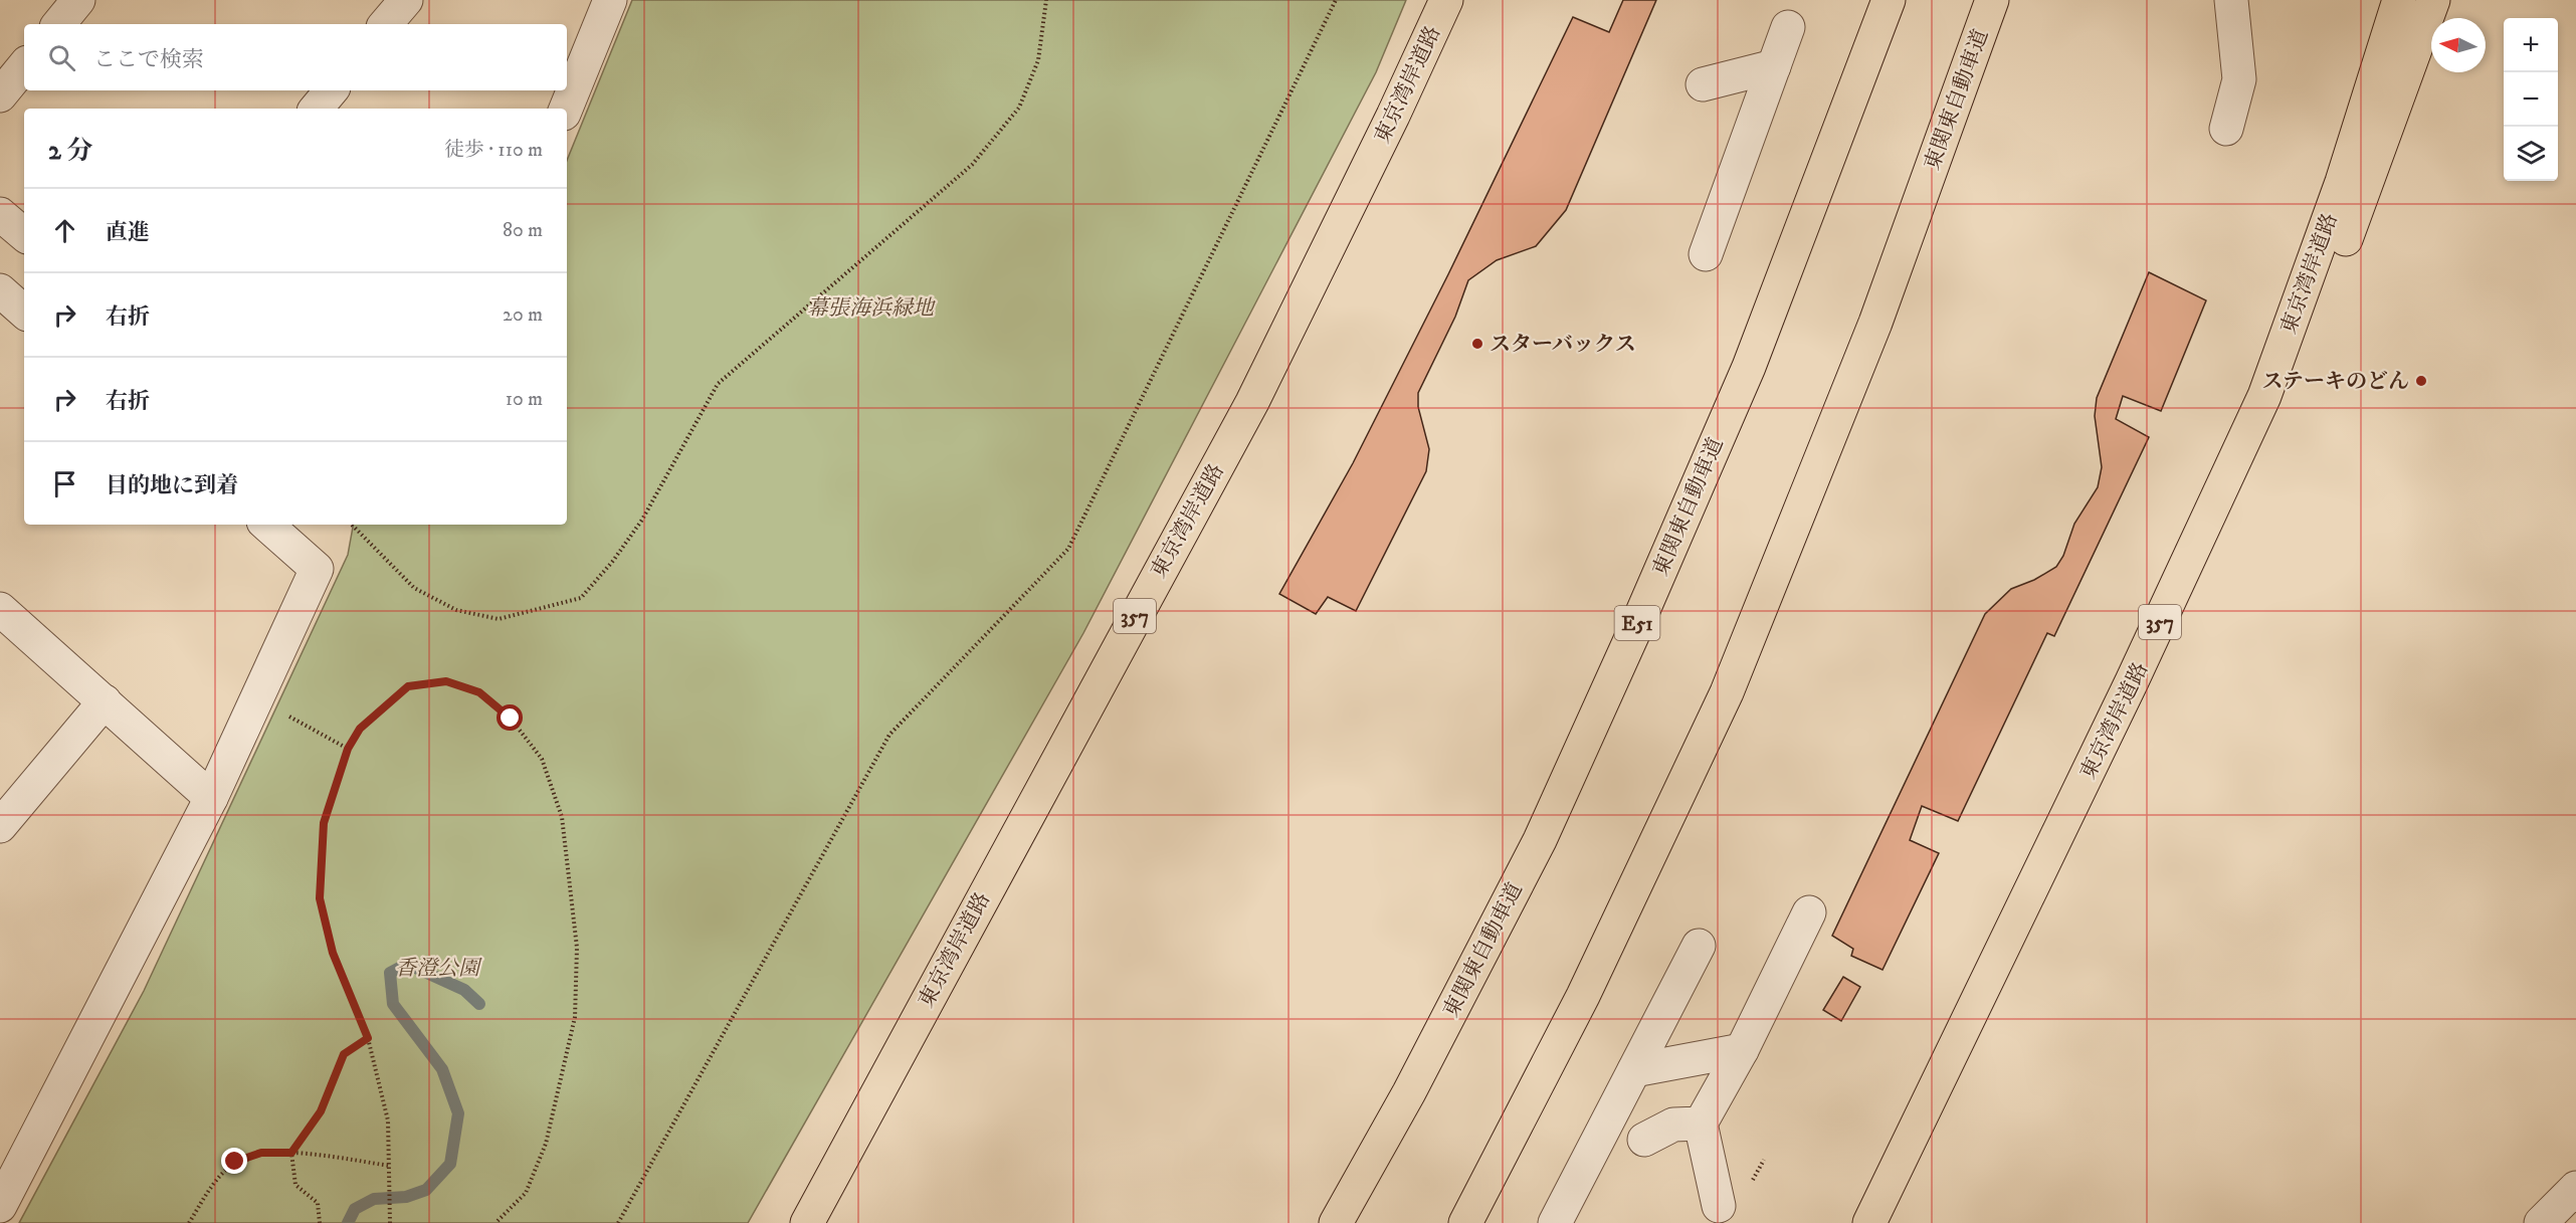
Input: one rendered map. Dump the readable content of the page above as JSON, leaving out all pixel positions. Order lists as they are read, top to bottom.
{
  "streets": {
    "highway": [
      "東京湾岸道路",
      "東関東自動車道",
      "357",
      "E51"
    ]
  },
  "crossings": [
    ["東京湾岸道路", "357"]
  ],
  "parks": ["幕張海浜緑地", "香澄公園"],
  "places": ["スターバックス", "ステーキのどん"],
  "north": "left",
  "page": {
    "map_buttons": ["+", "−"],
    "search": "ここで検索",
    "heading": ["2 分", "徒歩 · 110 m"],
    "list": [
      ["直進", "80 m"],
      ["右折", "20 m"],
      ["右折", "10 m"],
      "目的地に到着"
    ]
  }
}
